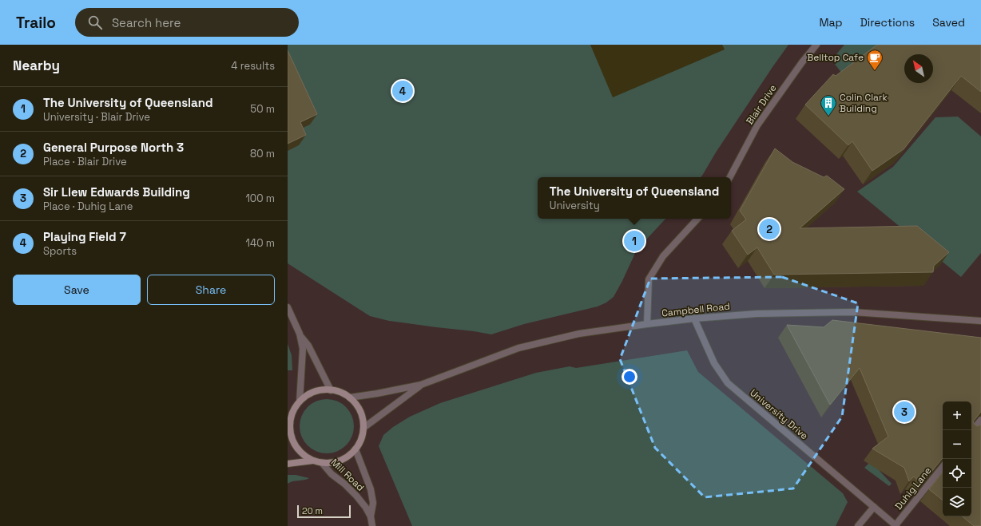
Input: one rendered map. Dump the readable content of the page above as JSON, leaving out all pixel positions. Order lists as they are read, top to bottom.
{
  "streets": {
    "street": [
      "Blair Drive",
      "Campbell Road",
      "University Drive",
      "Mill Road",
      "Duhig Lane"
    ]
  },
  "crossings": [
    ["Campbell Road", "University Drive"],
    ["Campbell Road", "Mill Road"],
    ["University Drive", "Duhig Lane"]
  ],
  "places": {
    "cafe": ["Belltop Cafe"],
    "building": ["Colin Clark Building"]
  },
  "scale_bar": "20 m",
  "north": "top left",
  "page": {
    "header": "Trailo",
    "search": "Search here",
    "nav": ["Map", "Directions", "Saved"],
    "heading": ["Nearby", "4 results"],
    "pins": [
      "4",
      "2",
      "1",
      "3"
    ],
    "list": [
      {
        "mark": "1",
        "name": "The University of Queensland",
        "note": "University · Blair Drive",
        "value": "50 m"
      },
      {
        "mark": "2",
        "name": "General Purpose North 3",
        "note": "Place · Blair Drive",
        "value": "80 m"
      },
      {
        "mark": "3",
        "name": "Sir Llew Edwards Building",
        "note": "Place · Duhig Lane",
        "value": "100 m"
      },
      {
        "mark": "4",
        "name": "Playing Field 7",
        "note": "Sports",
        "value": "140 m"
      }
    ],
    "popup": ["The University of Queensland", "University"],
    "buttons": ["Save", "Share"],
    "map_buttons": ["+", "−"],
    "scale": "20 m"
  }
}
